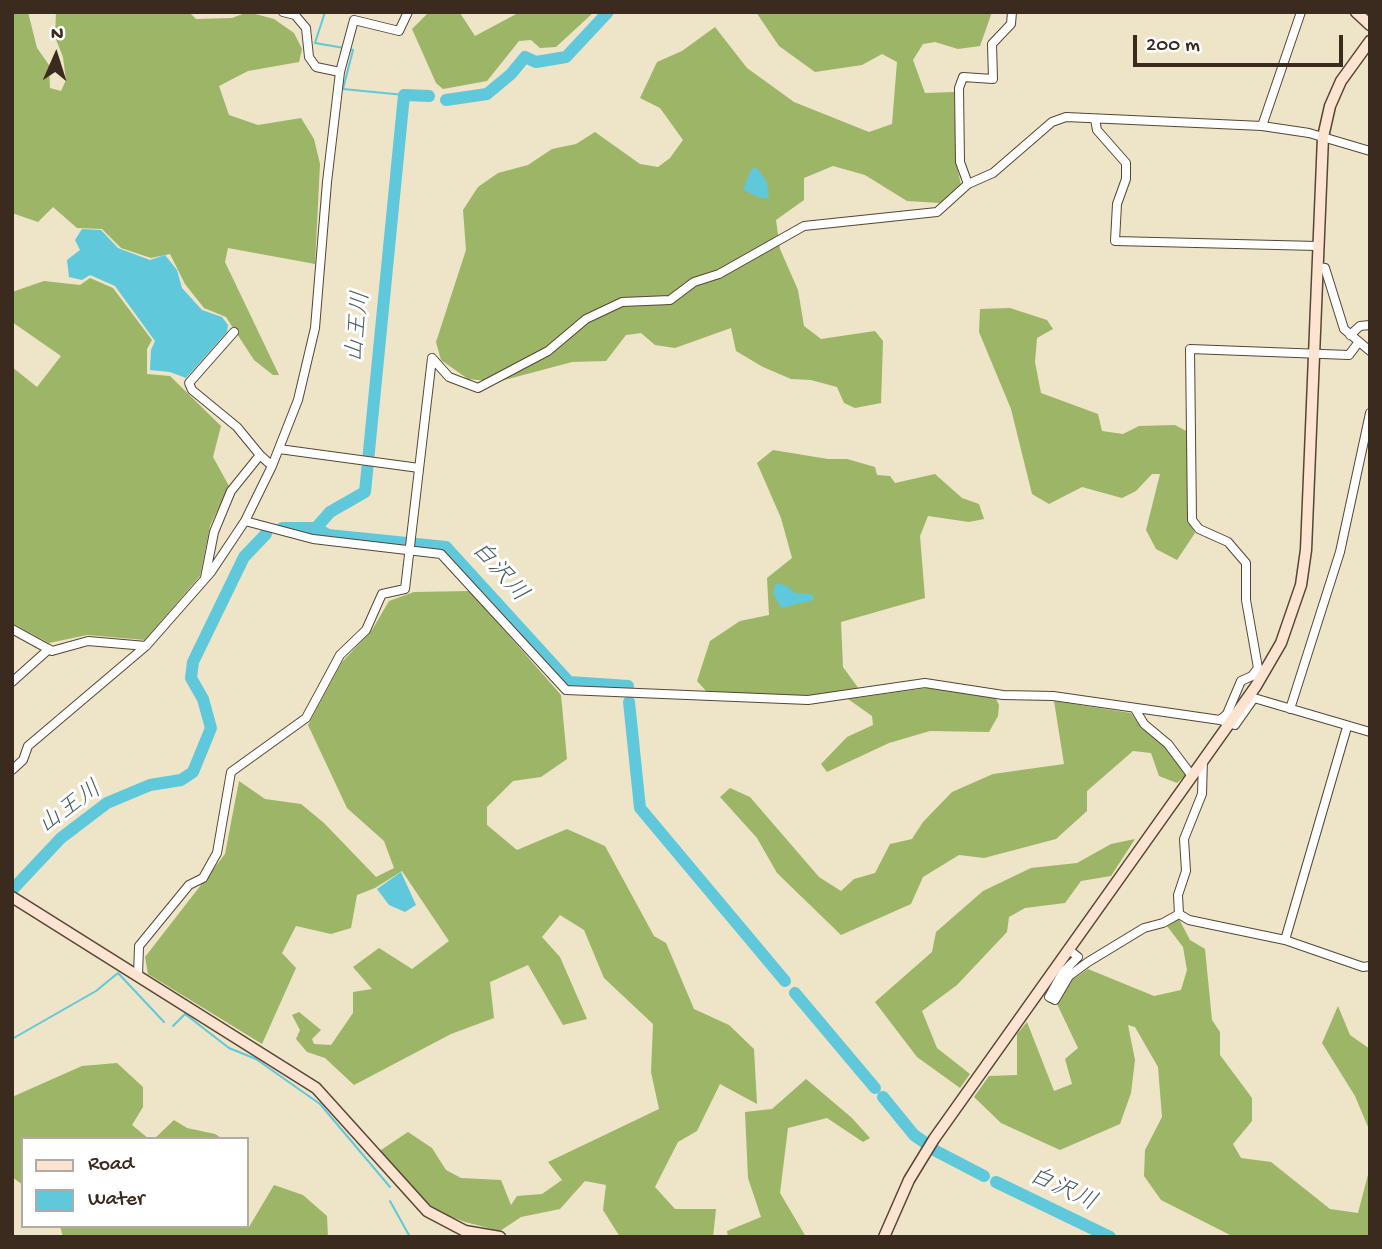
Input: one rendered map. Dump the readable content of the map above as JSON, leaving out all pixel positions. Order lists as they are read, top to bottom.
{
  "water": ["山王川", "白沢川"],
  "legend": ["Road", "Water"],
  "scale_bar": "200 m",
  "north": "top"
}
